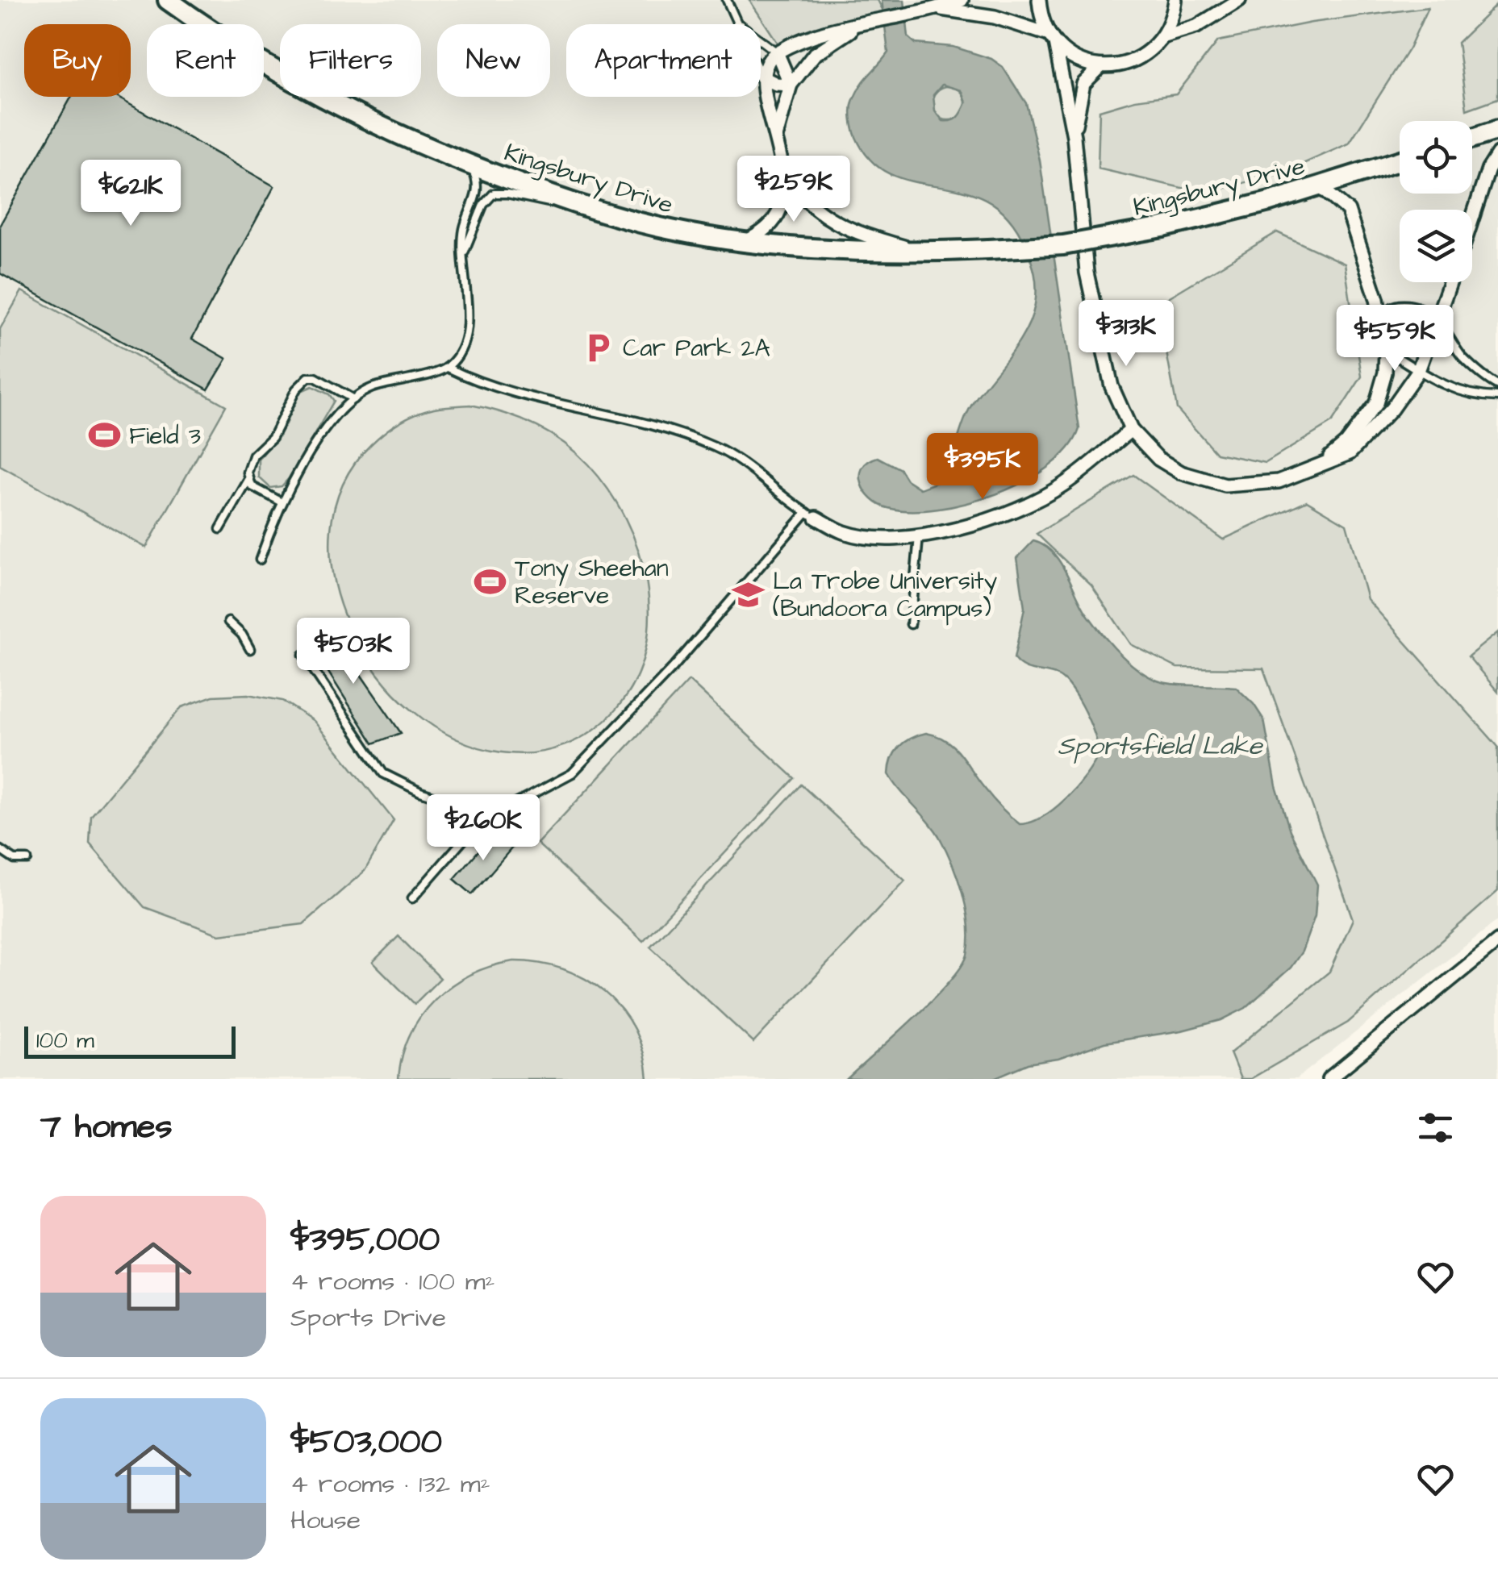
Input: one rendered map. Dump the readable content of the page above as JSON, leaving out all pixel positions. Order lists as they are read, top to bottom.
{
  "streets": {
    "main road": ["Kingsbury Drive"]
  },
  "water": ["Sportsfield Lake"],
  "places": {
    "parking": ["Car Park 2A"],
    "sports": ["Field 3", "Tony Sheehan Reserve"],
    "school or university": ["La Trobe University (Bundoora Campus)"]
  },
  "scale_bar": "100 m",
  "page": {
    "chip": [
      "Buy",
      "Rent",
      "Filters",
      "New",
      "Apartment"
    ],
    "price": [
      "$259K",
      "$621K",
      "$313K",
      "$559K",
      "$395K",
      "$503K",
      "$260K"
    ],
    "scale": "100 m",
    "heading": "7 homes",
    "list": [
      {
        "name": "$395,000",
        "note": "4 rooms · 100 m² · Sports Drive"
      },
      {
        "name": "$503,000",
        "note": "4 rooms · 132 m² · House"
      }
    ]
  }
}
